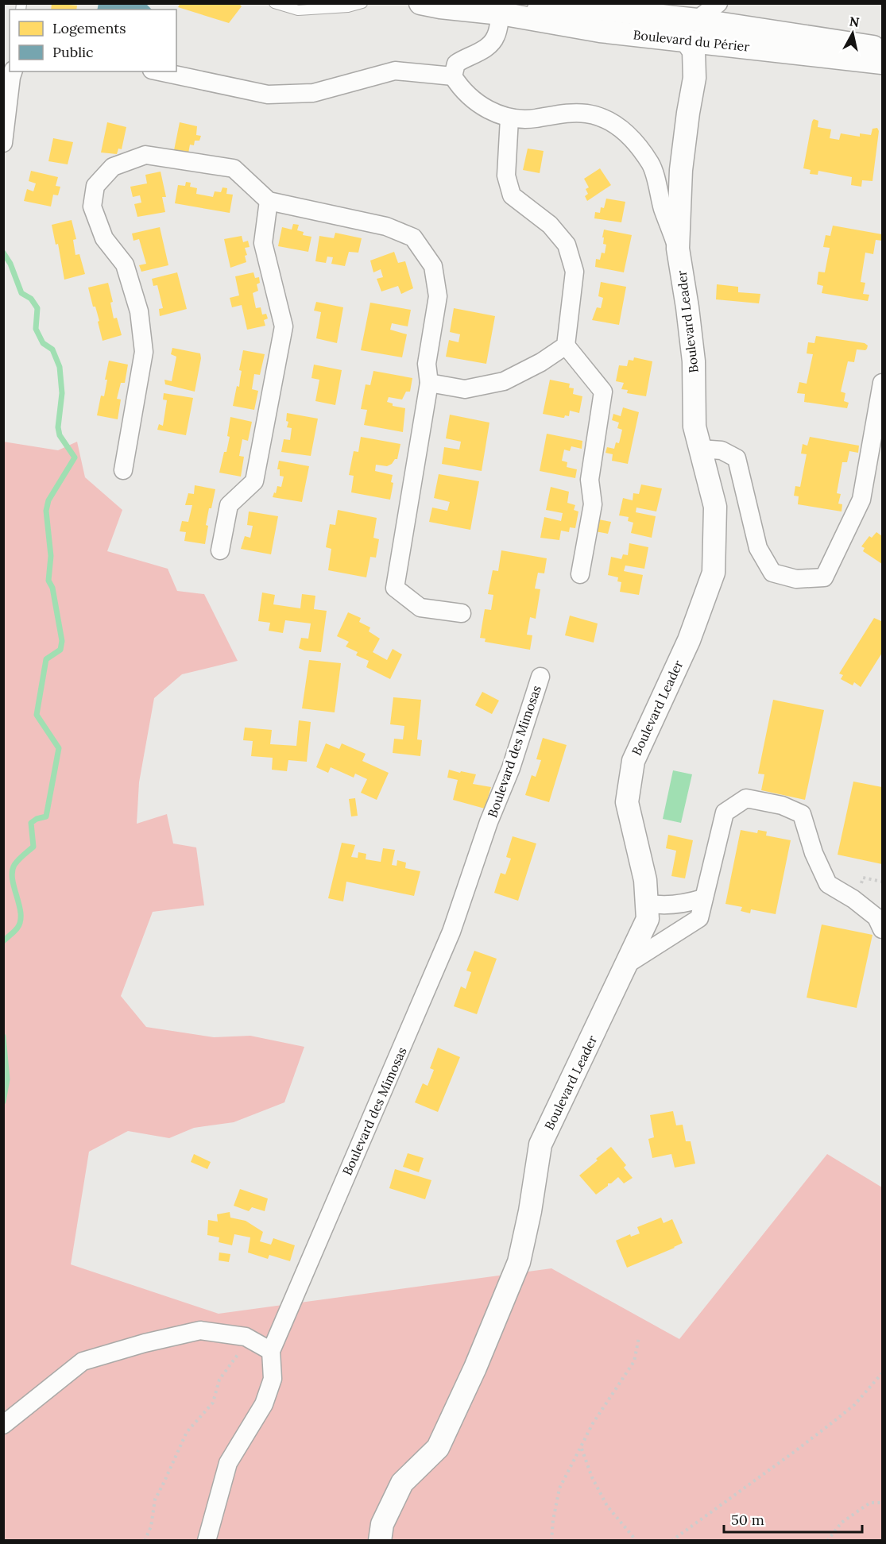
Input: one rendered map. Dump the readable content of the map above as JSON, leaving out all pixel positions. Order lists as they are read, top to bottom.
{
  "streets": {
    "street": ["Boulevard du Périer", "Boulevard Leader", "Boulevard des Mimosas"]
  },
  "legend": ["Logements", "Public"],
  "scale_bar": "50 m",
  "north": "top"
}
